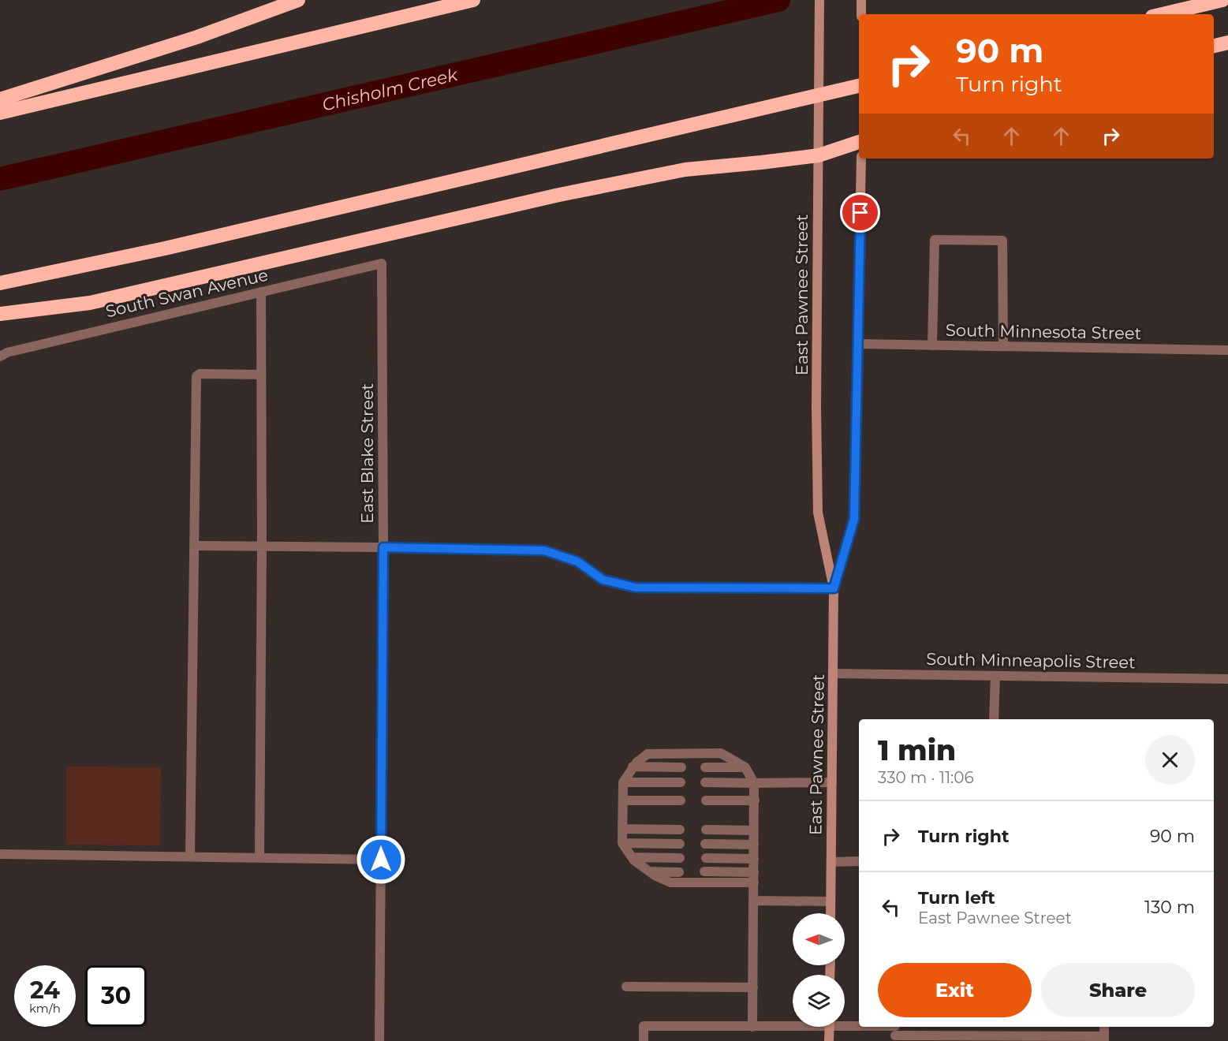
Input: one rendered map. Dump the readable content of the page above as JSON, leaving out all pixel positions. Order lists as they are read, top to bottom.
{
  "streets": {
    "main road": ["East Pawnee Street"],
    "street": [
      "South Swan Avenue",
      "South Minnesota Street",
      "East Blake Street",
      "South Minneapolis Street"
    ]
  },
  "crossings": [
    ["South Swan Avenue", "East Blake Street"],
    ["East Pawnee Street", "South Minnesota Street"],
    ["East Pawnee Street", "South Minneapolis Street"]
  ],
  "water": ["Chisholm Creek"],
  "north": "left",
  "page": {
    "turn": ["90 m", "Turn right"],
    "heading": ["1 min", "330 m · 11:06"],
    "list": [
      {
        "name": "Turn right",
        "value": "90 m"
      },
      {
        "name": "Turn left",
        "note": "East Pawnee Street",
        "value": "130 m"
      }
    ],
    "buttons": ["Exit", "Share"],
    "speed": "24 km/h",
    "limit": "30"
  }
}
